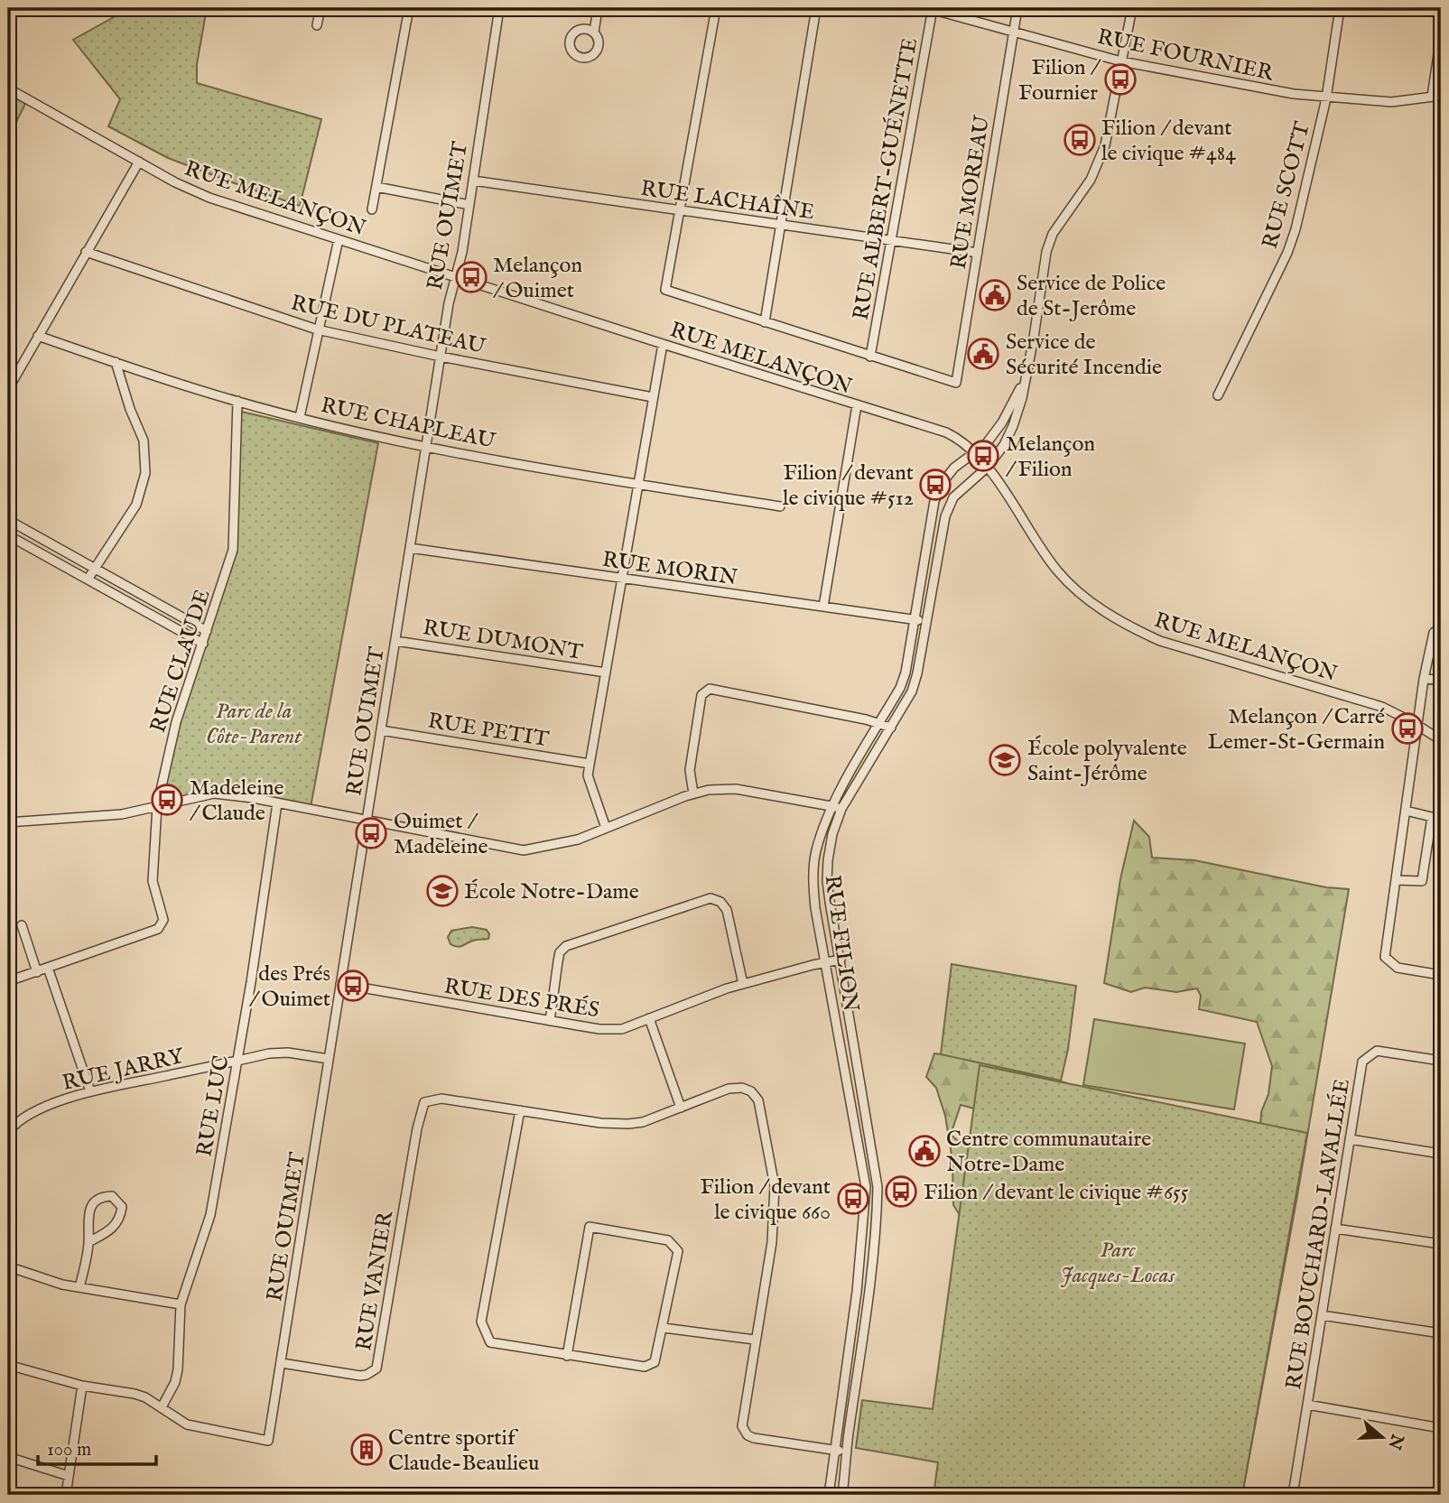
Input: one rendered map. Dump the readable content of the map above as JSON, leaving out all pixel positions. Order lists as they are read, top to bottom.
{
  "streets": {
    "street": [
      "RUE FOURNIER",
      "RUE ALBERT-GUÉNETTE",
      "RUE SCOTT",
      "RUE MOREAU",
      "RUE MELANÇON",
      "RUE LACHAÎNE",
      "RUE OUIMET",
      "RUE DU PLATEAU",
      "RUE CHAPLEAU",
      "RUE MORIN",
      "RUE DUMONT",
      "RUE CLAUDE",
      "RUE PETIT",
      "RUE FILION",
      "RUE DES PRÉS",
      "RUE JARRY",
      "RUE LUC",
      "RUE BOUCHARD-LAVALLÉE",
      "RUE VANIER"
    ]
  },
  "crossings": [
    ["RUE FOURNIER", "RUE ALBERT-GUÉNETTE"],
    ["RUE FOURNIER", "RUE SCOTT"],
    ["RUE FOURNIER", "RUE MOREAU"],
    ["RUE FOURNIER", "RUE FILION"],
    ["RUE ALBERT-GUÉNETTE", "RUE MOREAU"],
    ["RUE ALBERT-GUÉNETTE", "RUE LACHAÎNE"],
    ["RUE MOREAU", "RUE LACHAÎNE"],
    ["RUE MELANÇON", "RUE OUIMET"],
    ["RUE MELANÇON", "RUE FILION"],
    ["RUE LACHAÎNE", "RUE OUIMET"],
    ["RUE OUIMET", "RUE DU PLATEAU"],
    ["RUE OUIMET", "RUE CHAPLEAU"],
    ["RUE OUIMET", "RUE MORIN"],
    ["RUE OUIMET", "RUE DUMONT"],
    ["RUE OUIMET", "RUE PETIT"],
    ["RUE OUIMET", "RUE DES PRÉS"],
    ["RUE OUIMET", "RUE JARRY"],
    ["RUE OUIMET", "RUE LUC"],
    ["RUE OUIMET", "RUE VANIER"],
    ["RUE CHAPLEAU", "RUE CLAUDE"],
    ["RUE MORIN", "RUE FILION"],
    ["RUE FILION", "RUE DES PRÉS"],
    ["RUE JARRY", "RUE LUC"]
  ],
  "parks": ["Parc de la Côte-Parent", "Parc Jacques-Locas"],
  "places": {
    "bus stop": [
      "Filion / Fournier",
      "Filion / devant le civique #484",
      "Melançon / Ouimet",
      "Melançon / Filion",
      "Filion / devant le civique #512",
      "Melançon / Carré Lemer-St-Germain",
      "Madeleine / Claude",
      "Ouimet / Madeleine",
      "des Prés / Ouimet",
      "Filion / devant le civique #655",
      "Filion / devant le civique 660"
    ],
    "public building": ["Service de Police de St-Jerôme", "Service de Sécurité Incendie", "Centre communautaire Notre-Dame"],
    "school or university": ["École polyvalente Saint-Jérôme", "École Notre-Dame"],
    "building": ["Centre sportif Claude-Beaulieu"]
  },
  "scale_bar": "100 m",
  "north": "right"
}
